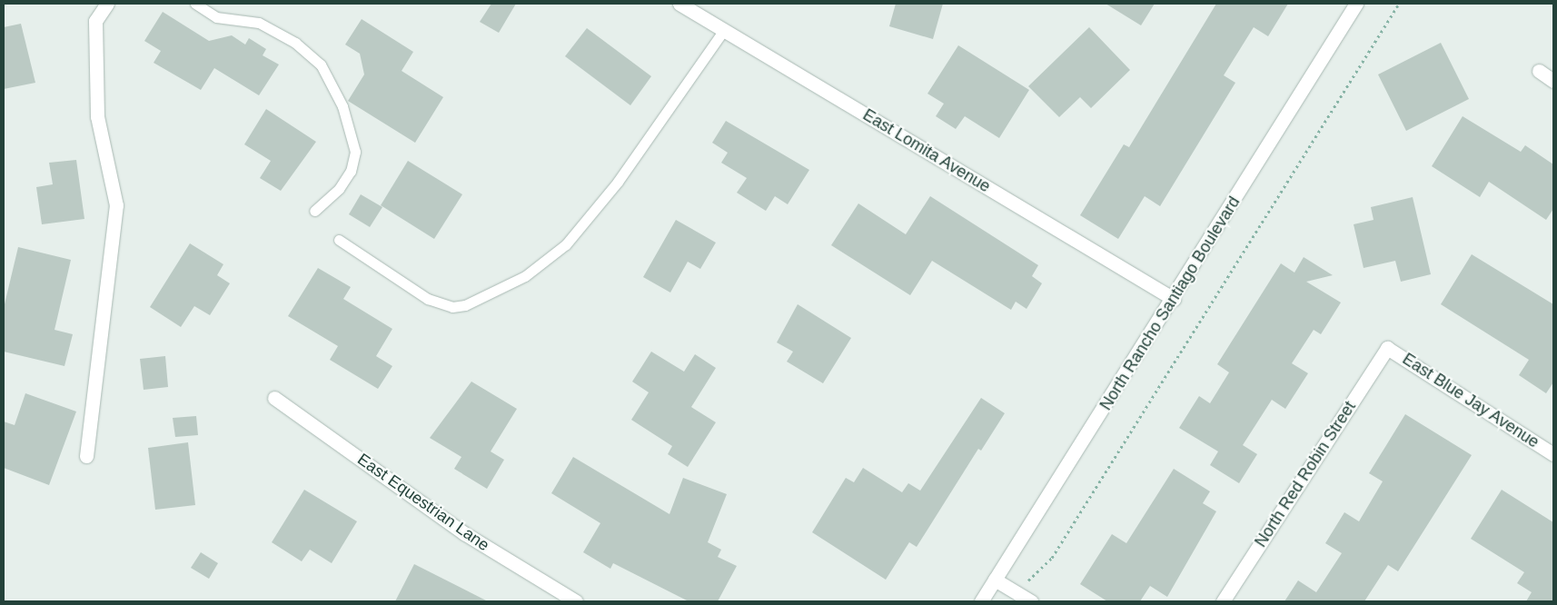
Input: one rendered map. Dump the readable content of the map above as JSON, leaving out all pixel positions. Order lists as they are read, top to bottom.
{
  "streets": {
    "street": [
      "East Lomita Avenue",
      "North Rancho Santiago Boulevard",
      "East Blue Jay Avenue",
      "North Red Robin Street",
      "East Equestrian Lane"
    ]
  },
  "crossings": [
    ["East Lomita Avenue", "North Rancho Santiago Boulevard"],
    ["East Blue Jay Avenue", "North Red Robin Street"]
  ]
}
